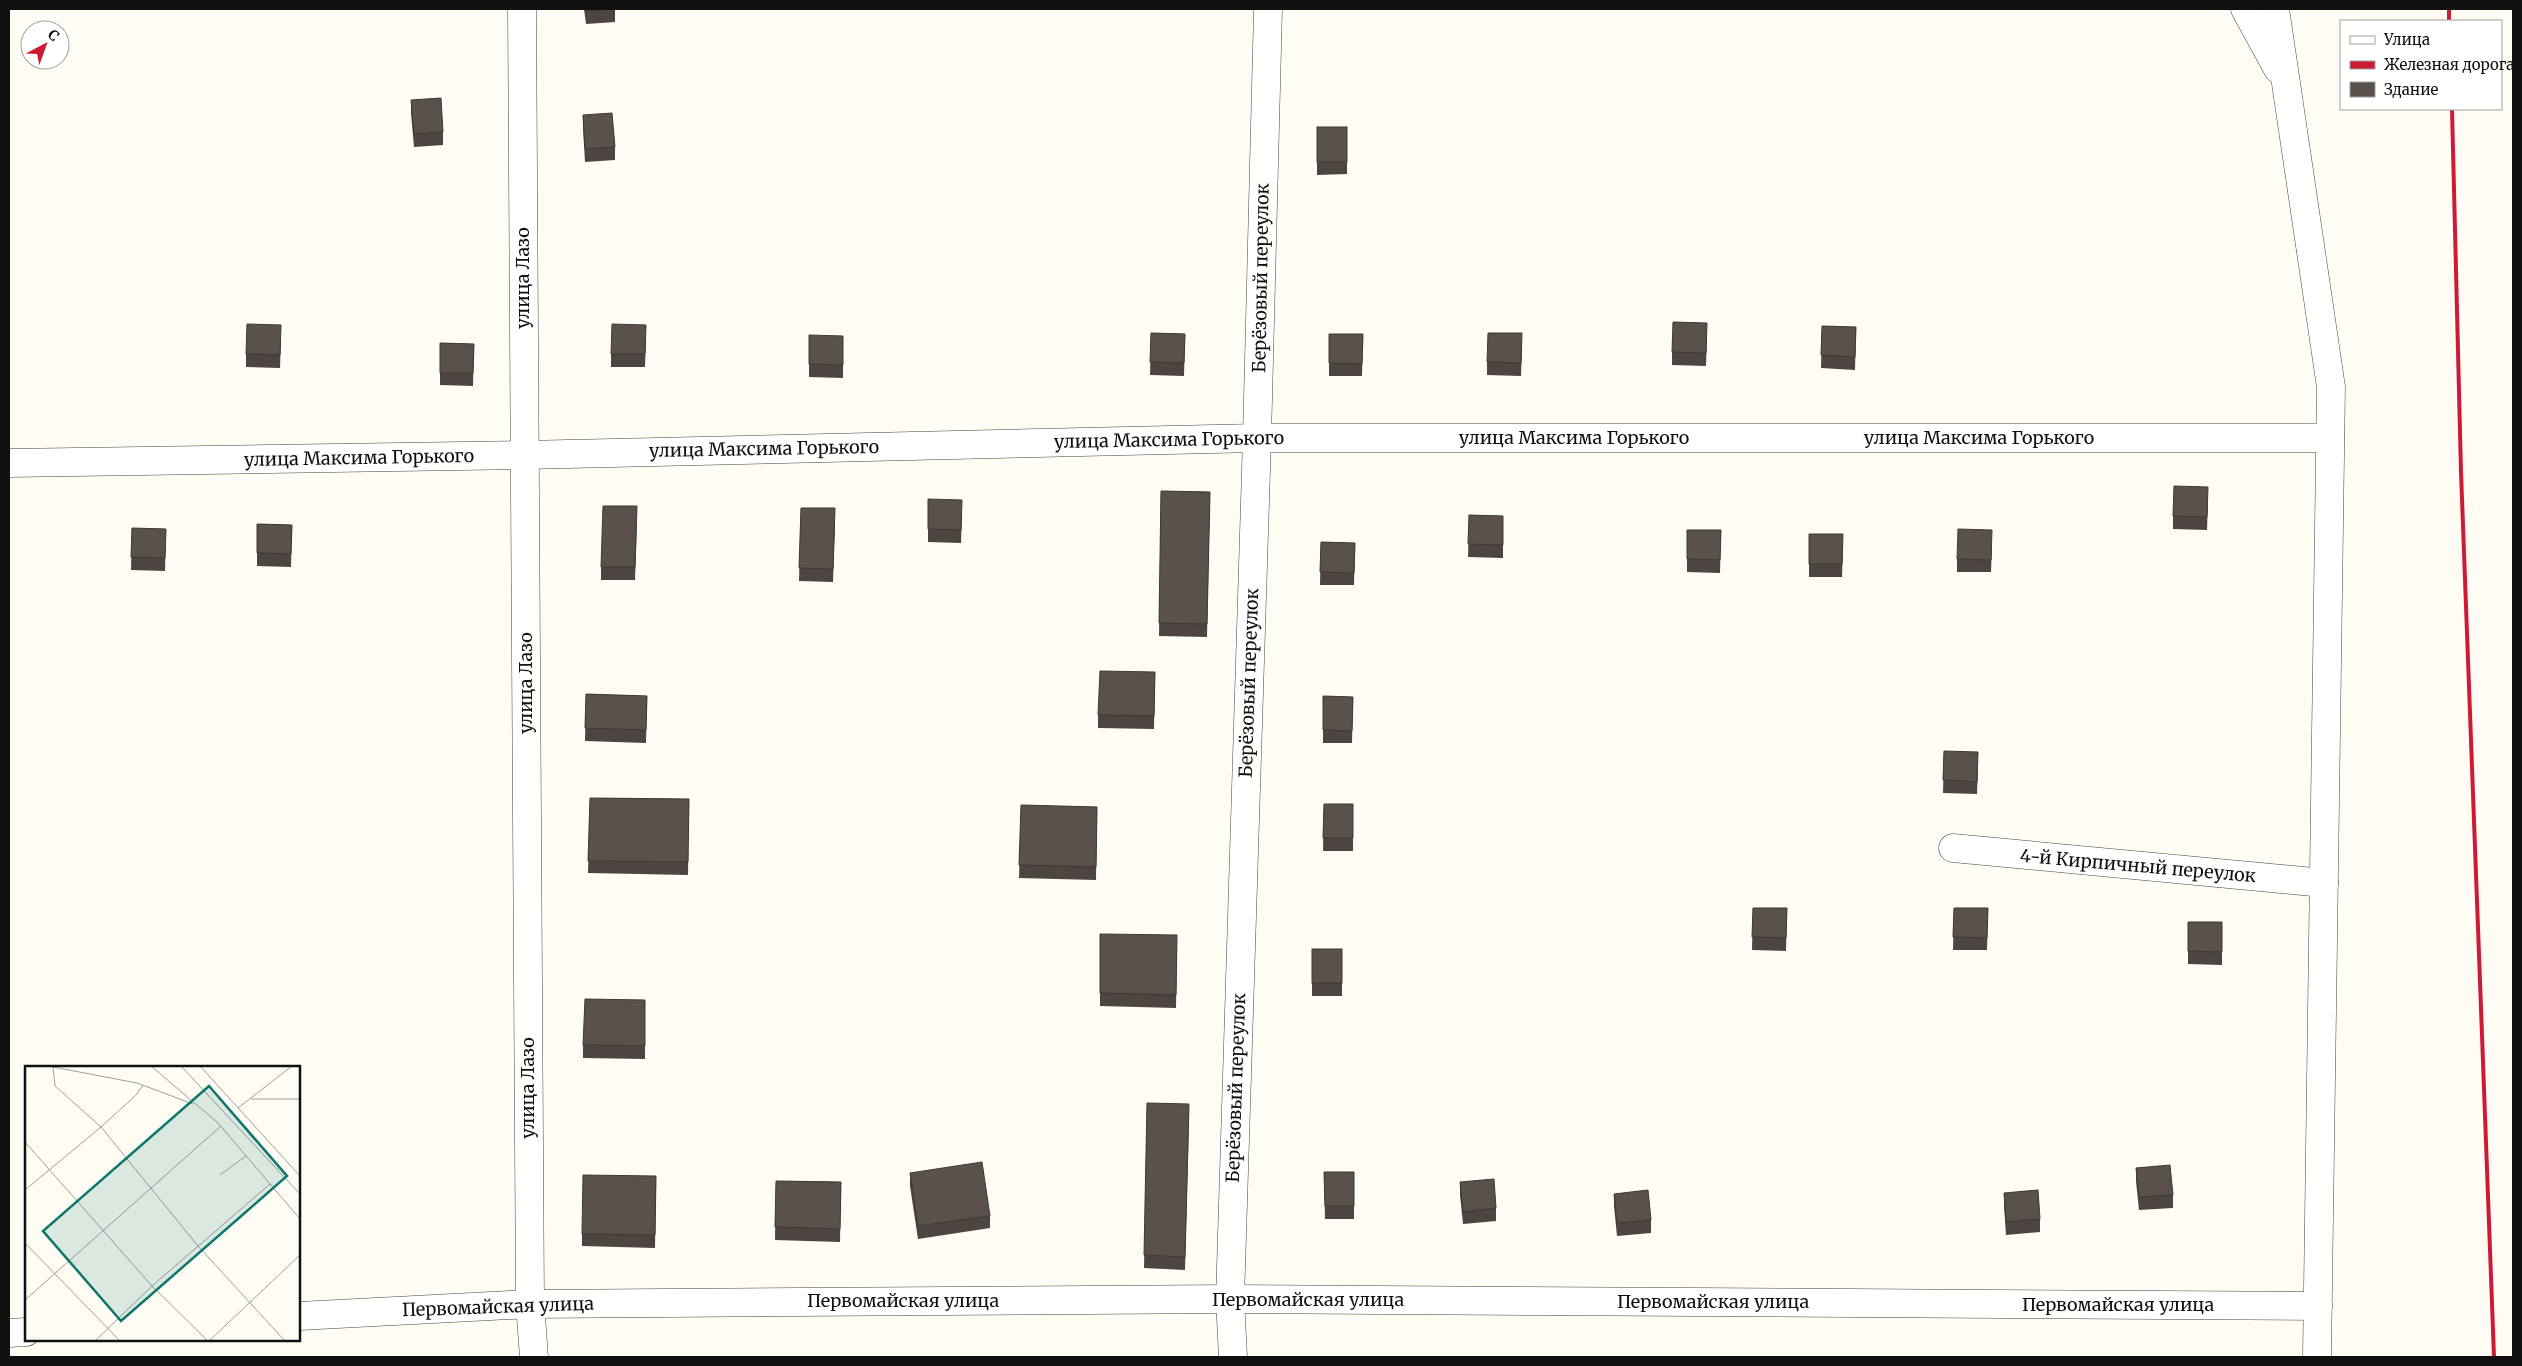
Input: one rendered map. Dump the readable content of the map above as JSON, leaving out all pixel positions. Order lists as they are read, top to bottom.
{
  "streets": {
    "street": [
      "улица Лазо",
      "Берёзовый переулок",
      "улица Максима Горького",
      "4-й Кирпичный переулок",
      "Первомайская улица"
    ]
  },
  "crossings": [
    ["улица Лазо", "улица Максима Горького"],
    ["улица Лазо", "Первомайская улица"],
    ["Берёзовый переулок", "улица Максима Горького"],
    ["Берёзовый переулок", "Первомайская улица"]
  ],
  "legend": ["Улица", "Железная дорога", "Здание"],
  "north": "top right"
}
